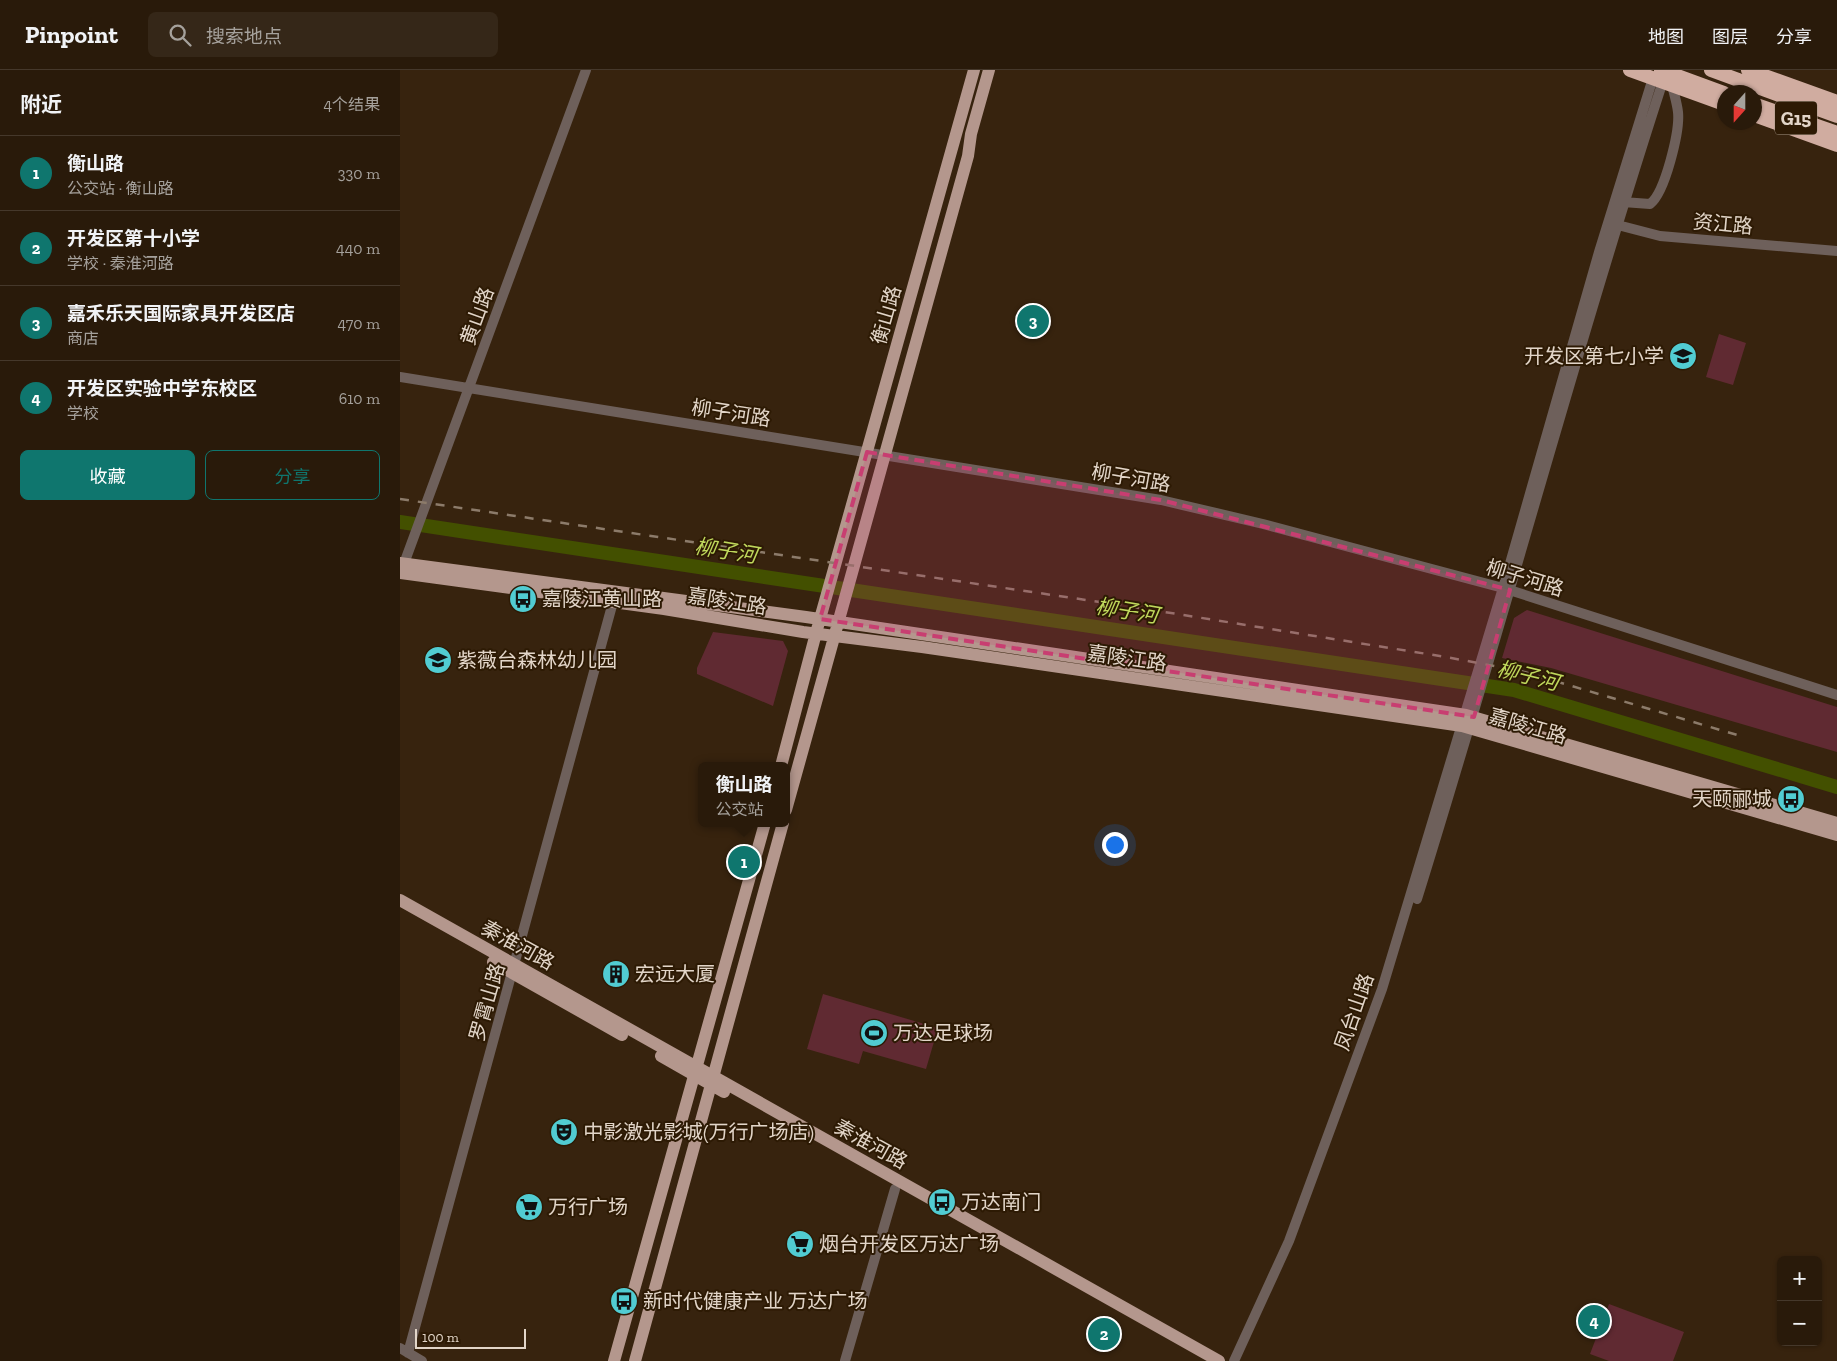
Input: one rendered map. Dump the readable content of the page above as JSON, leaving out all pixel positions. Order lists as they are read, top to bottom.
{
  "streets": {
    "highway": ["G15"],
    "main road": ["衡山路", "嘉陵江路", "秦淮河路"],
    "street": [
      "资江路",
      "黄山路",
      "柳子河路",
      "罗霄山路",
      "凤台山路"
    ]
  },
  "crossings": [
    ["资江路", "凤台山路"],
    ["衡山路", "柳子河路"],
    ["衡山路", "嘉陵江路"],
    ["黄山路", "柳子河路"],
    ["黄山路", "嘉陵江路"],
    ["柳子河路", "凤台山路"],
    ["嘉陵江路", "罗霄山路"],
    ["嘉陵江路", "凤台山路"],
    ["秦淮河路", "罗霄山路"]
  ],
  "water": ["柳子河"],
  "places": {
    "school or university": ["开发区第七小学", "紫薇台森林幼儿园"],
    "bus stop": [
      "嘉陵江黄山路",
      "天颐郦城",
      "万达南门",
      "新时代健康产业 万达广场"
    ],
    "building": ["宏远大厦"],
    "sports": ["万达足球场"],
    "theatre": ["中影激光影城(万行广场店)"],
    "supermarket": ["万行广场", "烟台开发区万达广场"]
  },
  "scale_bar": "100 m",
  "north": "bottom",
  "page": {
    "header": "Pinpoint",
    "search": "搜索地点",
    "nav": ["地图", "图层", "分享"],
    "heading": ["附近", "4个结果"],
    "list": [
      {
        "mark": "1",
        "name": "衡山路",
        "note": "公交站 · 衡山路",
        "value": "330 m"
      },
      {
        "mark": "2",
        "name": "开发区第十小学",
        "note": "学校 · 秦淮河路",
        "value": "440 m"
      },
      {
        "mark": "3",
        "name": "嘉禾乐天国际家具开发区店",
        "note": "商店",
        "value": "470 m"
      },
      {
        "mark": "4",
        "name": "开发区实验中学东校区",
        "note": "学校",
        "value": "610 m"
      }
    ],
    "pins": [
      "3",
      "1",
      "4",
      "2"
    ],
    "buttons": ["收藏", "分享"],
    "popup": ["衡山路", "公交站"],
    "map_buttons": ["+", "−"],
    "scale": "100 m"
  }
}
